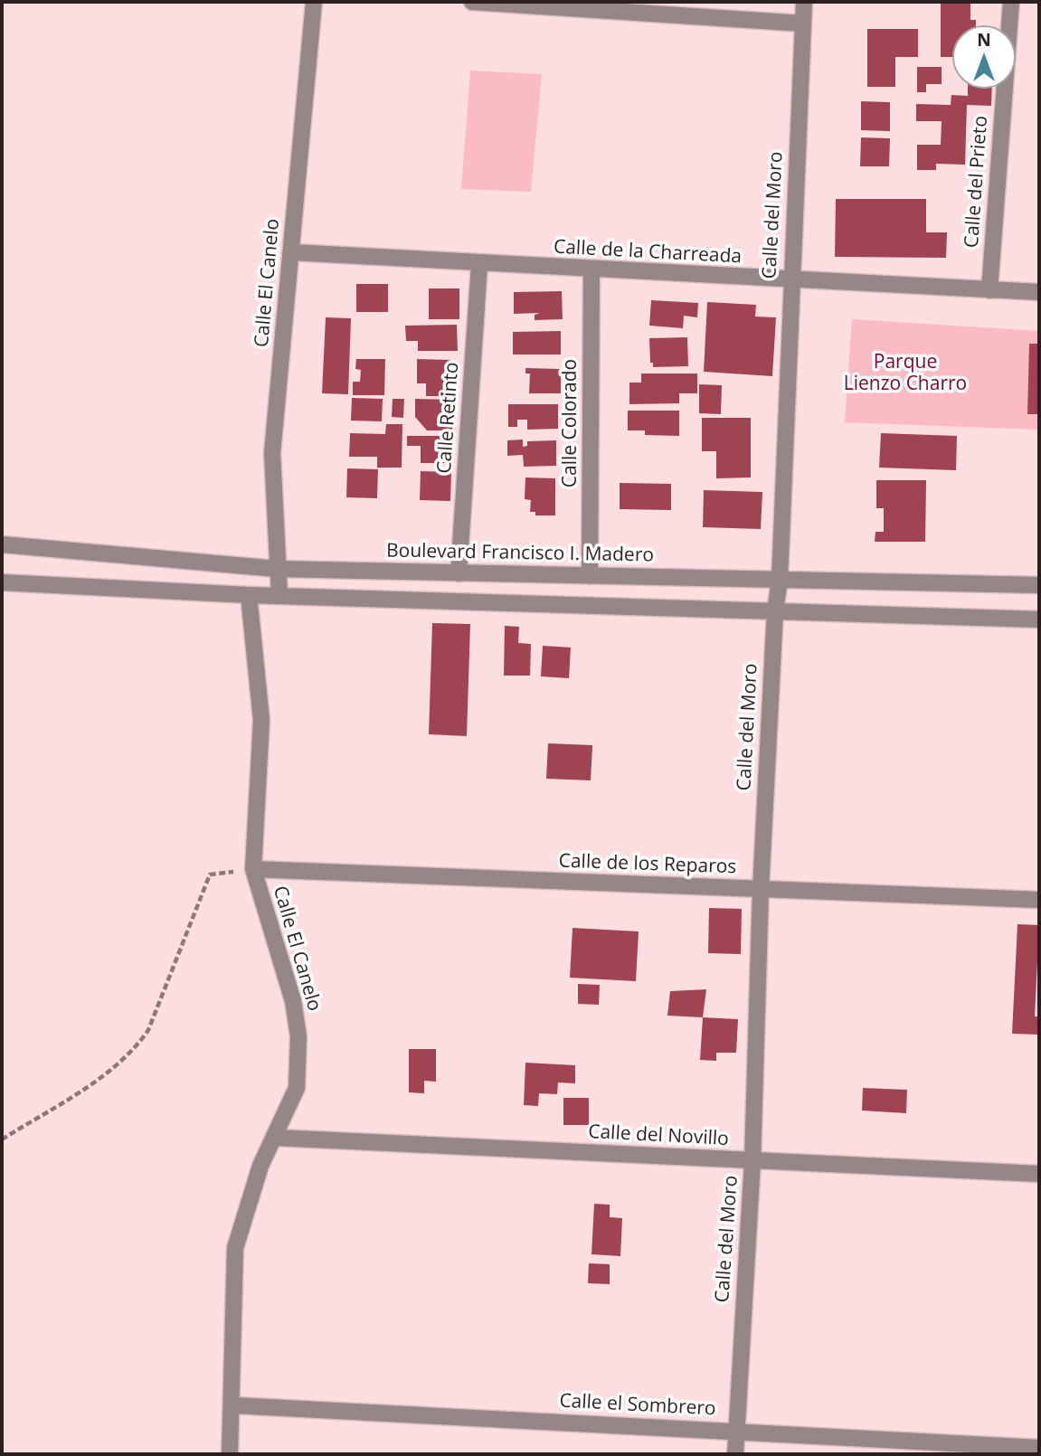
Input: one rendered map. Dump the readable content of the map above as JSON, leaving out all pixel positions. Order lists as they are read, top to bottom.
{
  "streets": {
    "street": [
      "Calle del Prieto",
      "Calle del Moro",
      "Calle de la Charreada",
      "Calle El Canelo",
      "Calle Retinto",
      "Calle Colorado",
      "Boulevard Francisco I. Madero",
      "Calle de los Reparos",
      "Calle del Novillo",
      "Calle el Sombrero"
    ]
  },
  "crossings": [
    ["Calle del Prieto", "Calle de la Charreada"],
    ["Calle del Moro", "Calle de la Charreada"],
    ["Calle del Moro", "Boulevard Francisco I. Madero"],
    ["Calle del Moro", "Calle de los Reparos"],
    ["Calle del Moro", "Calle del Novillo"],
    ["Calle del Moro", "Calle el Sombrero"],
    ["Calle de la Charreada", "Calle El Canelo"],
    ["Calle de la Charreada", "Calle Retinto"],
    ["Calle de la Charreada", "Calle Colorado"],
    ["Calle El Canelo", "Boulevard Francisco I. Madero"],
    ["Calle El Canelo", "Calle de los Reparos"],
    ["Calle El Canelo", "Calle del Novillo"],
    ["Calle El Canelo", "Calle el Sombrero"],
    ["Calle Retinto", "Boulevard Francisco I. Madero"],
    ["Calle Colorado", "Boulevard Francisco I. Madero"]
  ],
  "parks": ["Parque Lienzo Charro"],
  "north": "top"
}
